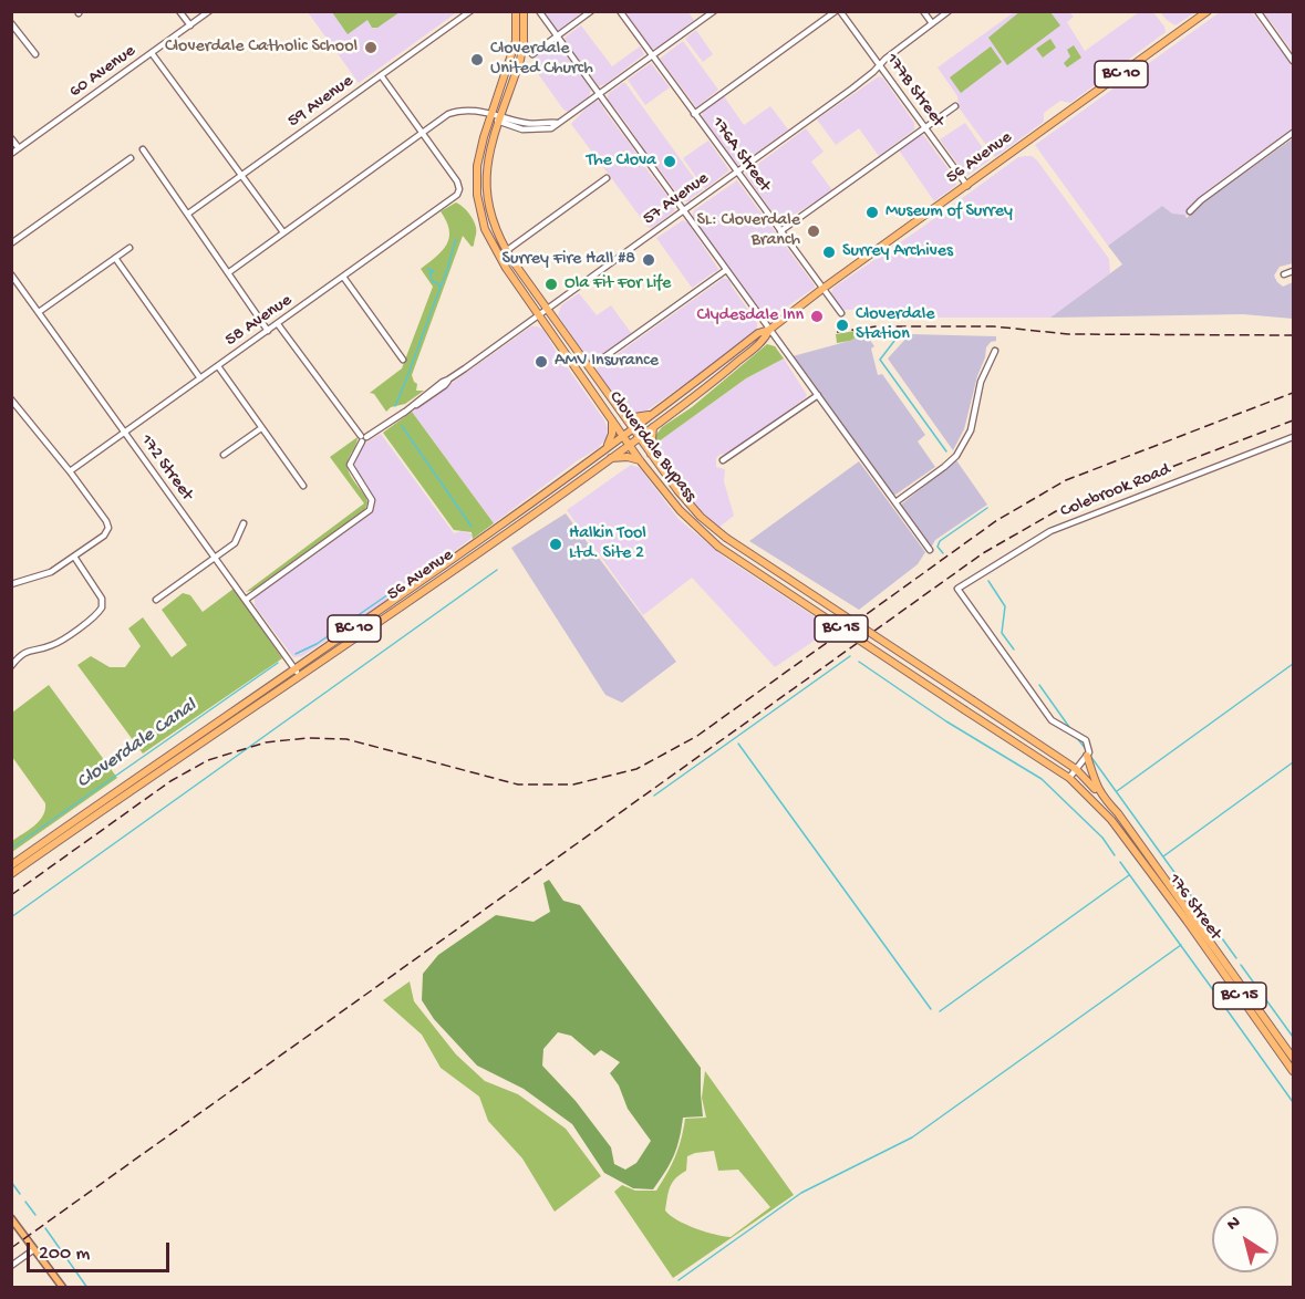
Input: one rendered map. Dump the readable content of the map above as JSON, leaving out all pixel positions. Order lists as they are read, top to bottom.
{
  "streets": {
    "highway": [
      "BC 10",
      "56 Avenue",
      "Cloverdale Bypass",
      "BC 15",
      "176 Street"
    ],
    "street": [
      "60 Avenue",
      "177B Street",
      "59 Avenue",
      "176A Street",
      "57 Avenue",
      "58 Avenue",
      "172 Street",
      "Colebrook Road"
    ]
  },
  "crossings": [
    ["177B Street", "56 Avenue"],
    ["177B Street", "57 Avenue"],
    ["176A Street", "56 Avenue"],
    ["176A Street", "57 Avenue"],
    ["56 Avenue", "Cloverdale Bypass"],
    ["56 Avenue", "172 Street"],
    ["57 Avenue", "Cloverdale Bypass"],
    ["58 Avenue", "172 Street"],
    ["Cloverdale Bypass", "BC 15"],
    ["Cloverdale Bypass", "176 Street"]
  ],
  "water": ["Cloverdale Canal"],
  "places": [
    "Cloverdale Catholic School",
    "Cloverdale United Church",
    "The Clova",
    "Museum of Surrey",
    "SL: Cloverdale Branch",
    "Surrey Archives",
    "Surrey Fire Hall #8",
    "Ola Fit For Life",
    "Clydesdale Inn",
    "Cloverdale Station",
    "AMV Insurance",
    "Halkin Tool Ltd. Site 2"
  ],
  "scale_bar": "200 m",
  "north": "top left"
}
